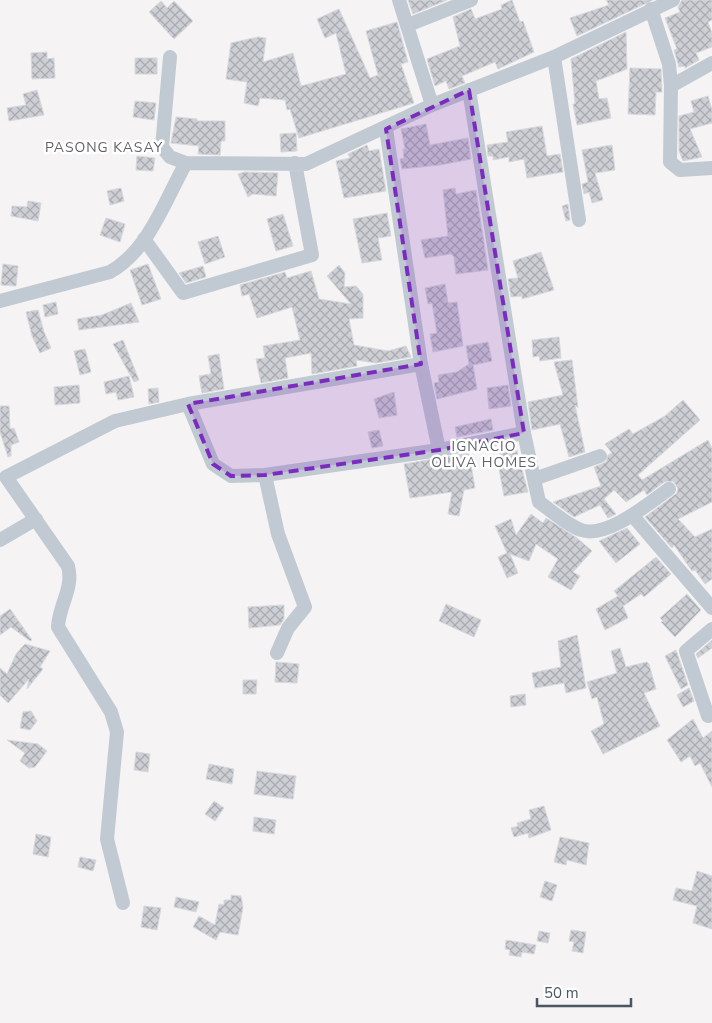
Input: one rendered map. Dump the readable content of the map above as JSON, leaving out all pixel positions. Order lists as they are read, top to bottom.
{
  "districts": ["PASONG KASAY", "IGNACIO OLIVA HOMES"],
  "scale_bar": "50 m"
}
